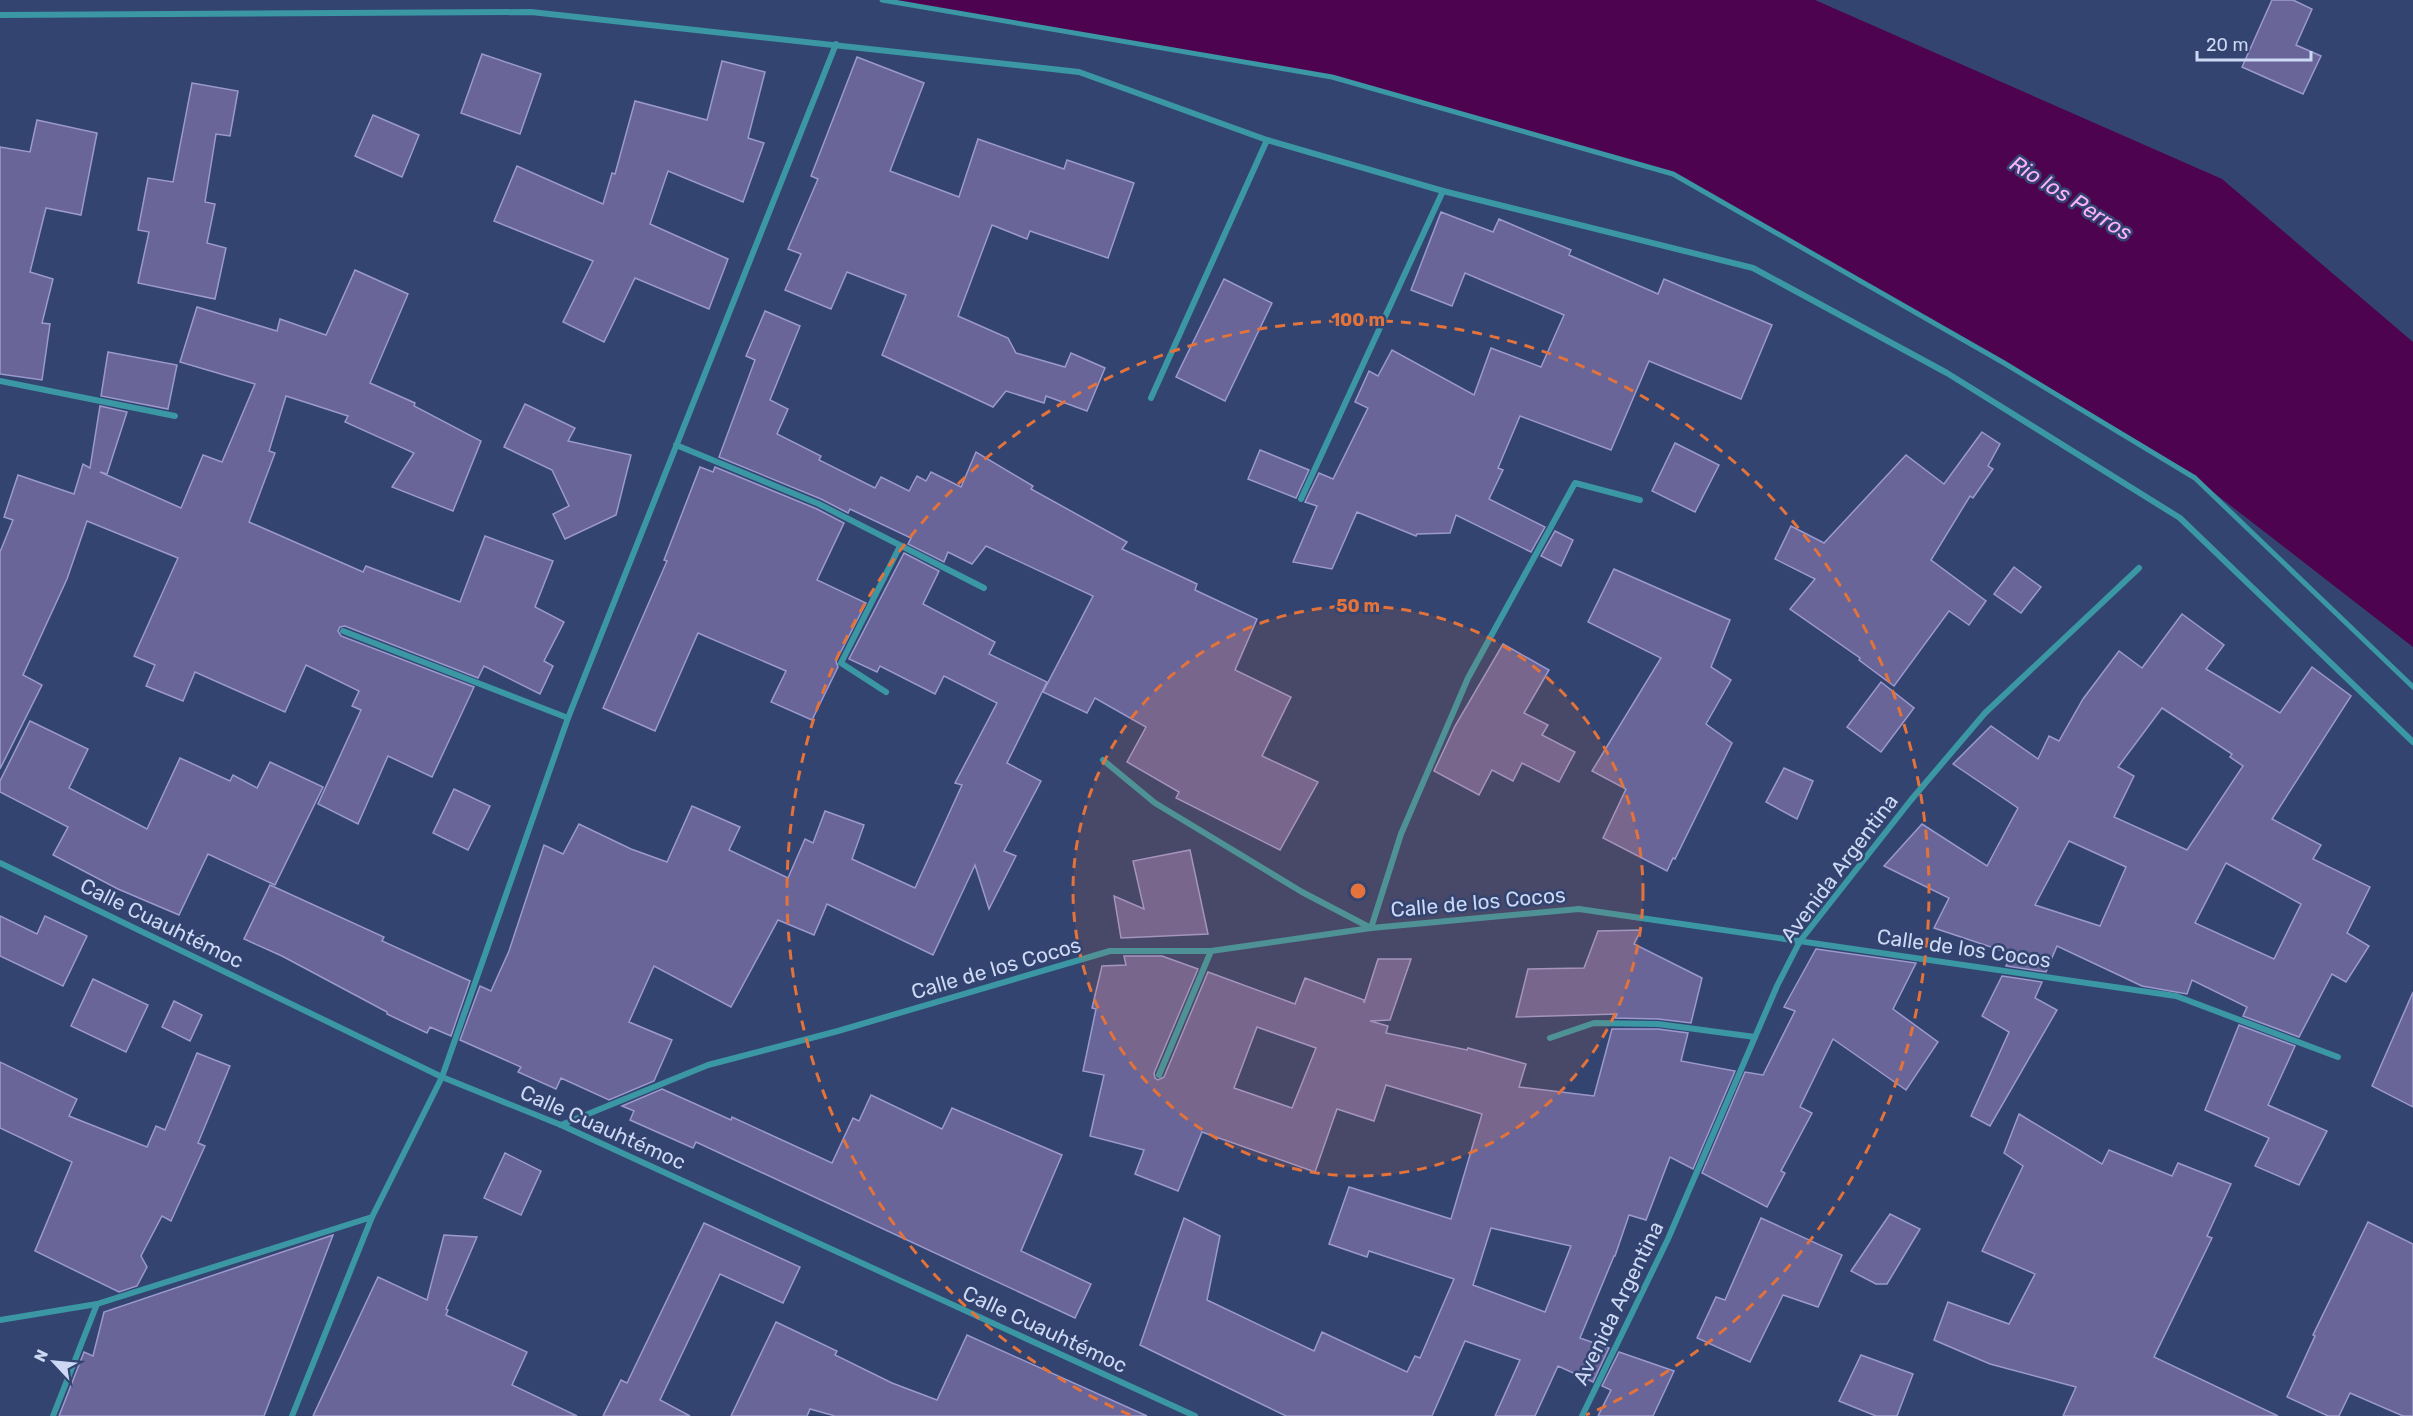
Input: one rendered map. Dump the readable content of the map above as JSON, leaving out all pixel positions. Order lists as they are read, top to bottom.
{
  "streets": {
    "street": ["Avenida Argentina", "Calle de los Cocos", "Calle Cuauhtémoc"]
  },
  "crossings": [
    ["Avenida Argentina", "Calle de los Cocos"],
    ["Calle de los Cocos", "Calle Cuauhtémoc"]
  ],
  "water": ["Rio los Perros"],
  "scale_bar": "20 m",
  "north": "top left",
  "rings": ["100 m", "50 m"]
}
